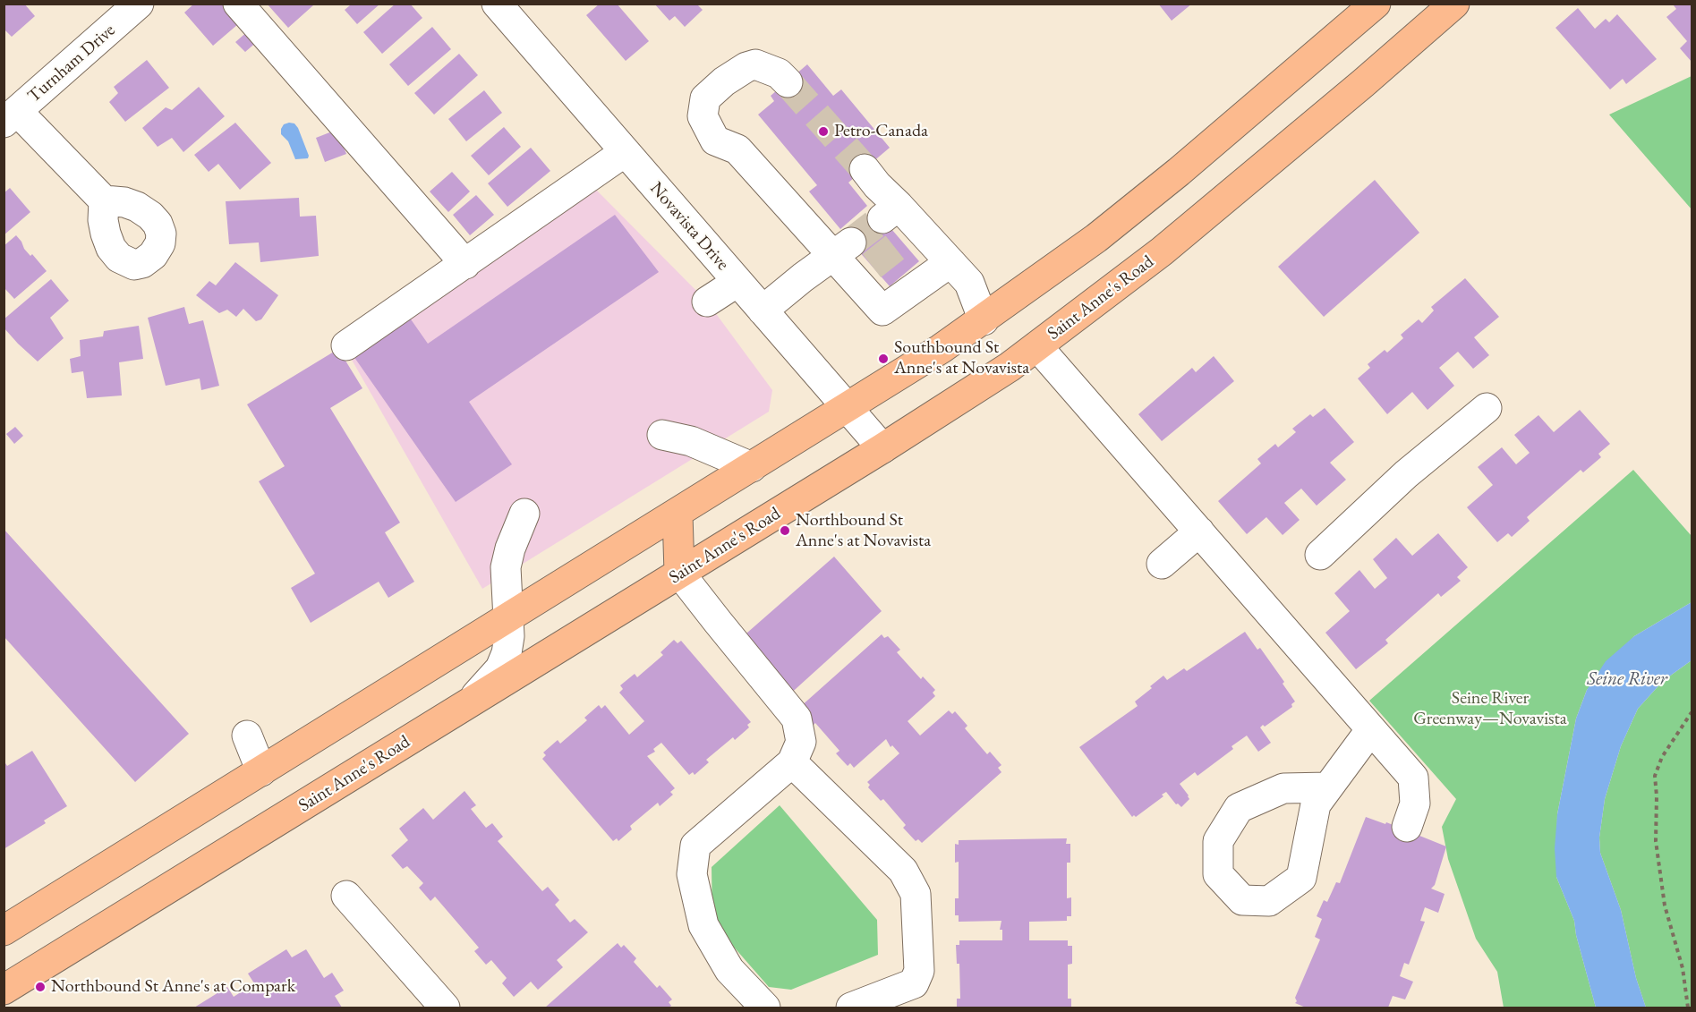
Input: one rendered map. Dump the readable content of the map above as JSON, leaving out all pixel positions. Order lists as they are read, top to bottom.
{
  "streets": {
    "main road": ["Saint Anne's Road"],
    "street": ["Turnham Drive", "Novavista Drive"]
  },
  "crossings": [
    ["Novavista Drive", "Saint Anne's Road"]
  ],
  "water": ["Seine River"],
  "parks": ["Seine River Greenway—Novavista"],
  "places": [
    "Petro-Canada",
    "Southbound St Anne's at Novavista",
    "Northbound St Anne's at Novavista",
    "Northbound St Anne's at Compark"
  ]
}
